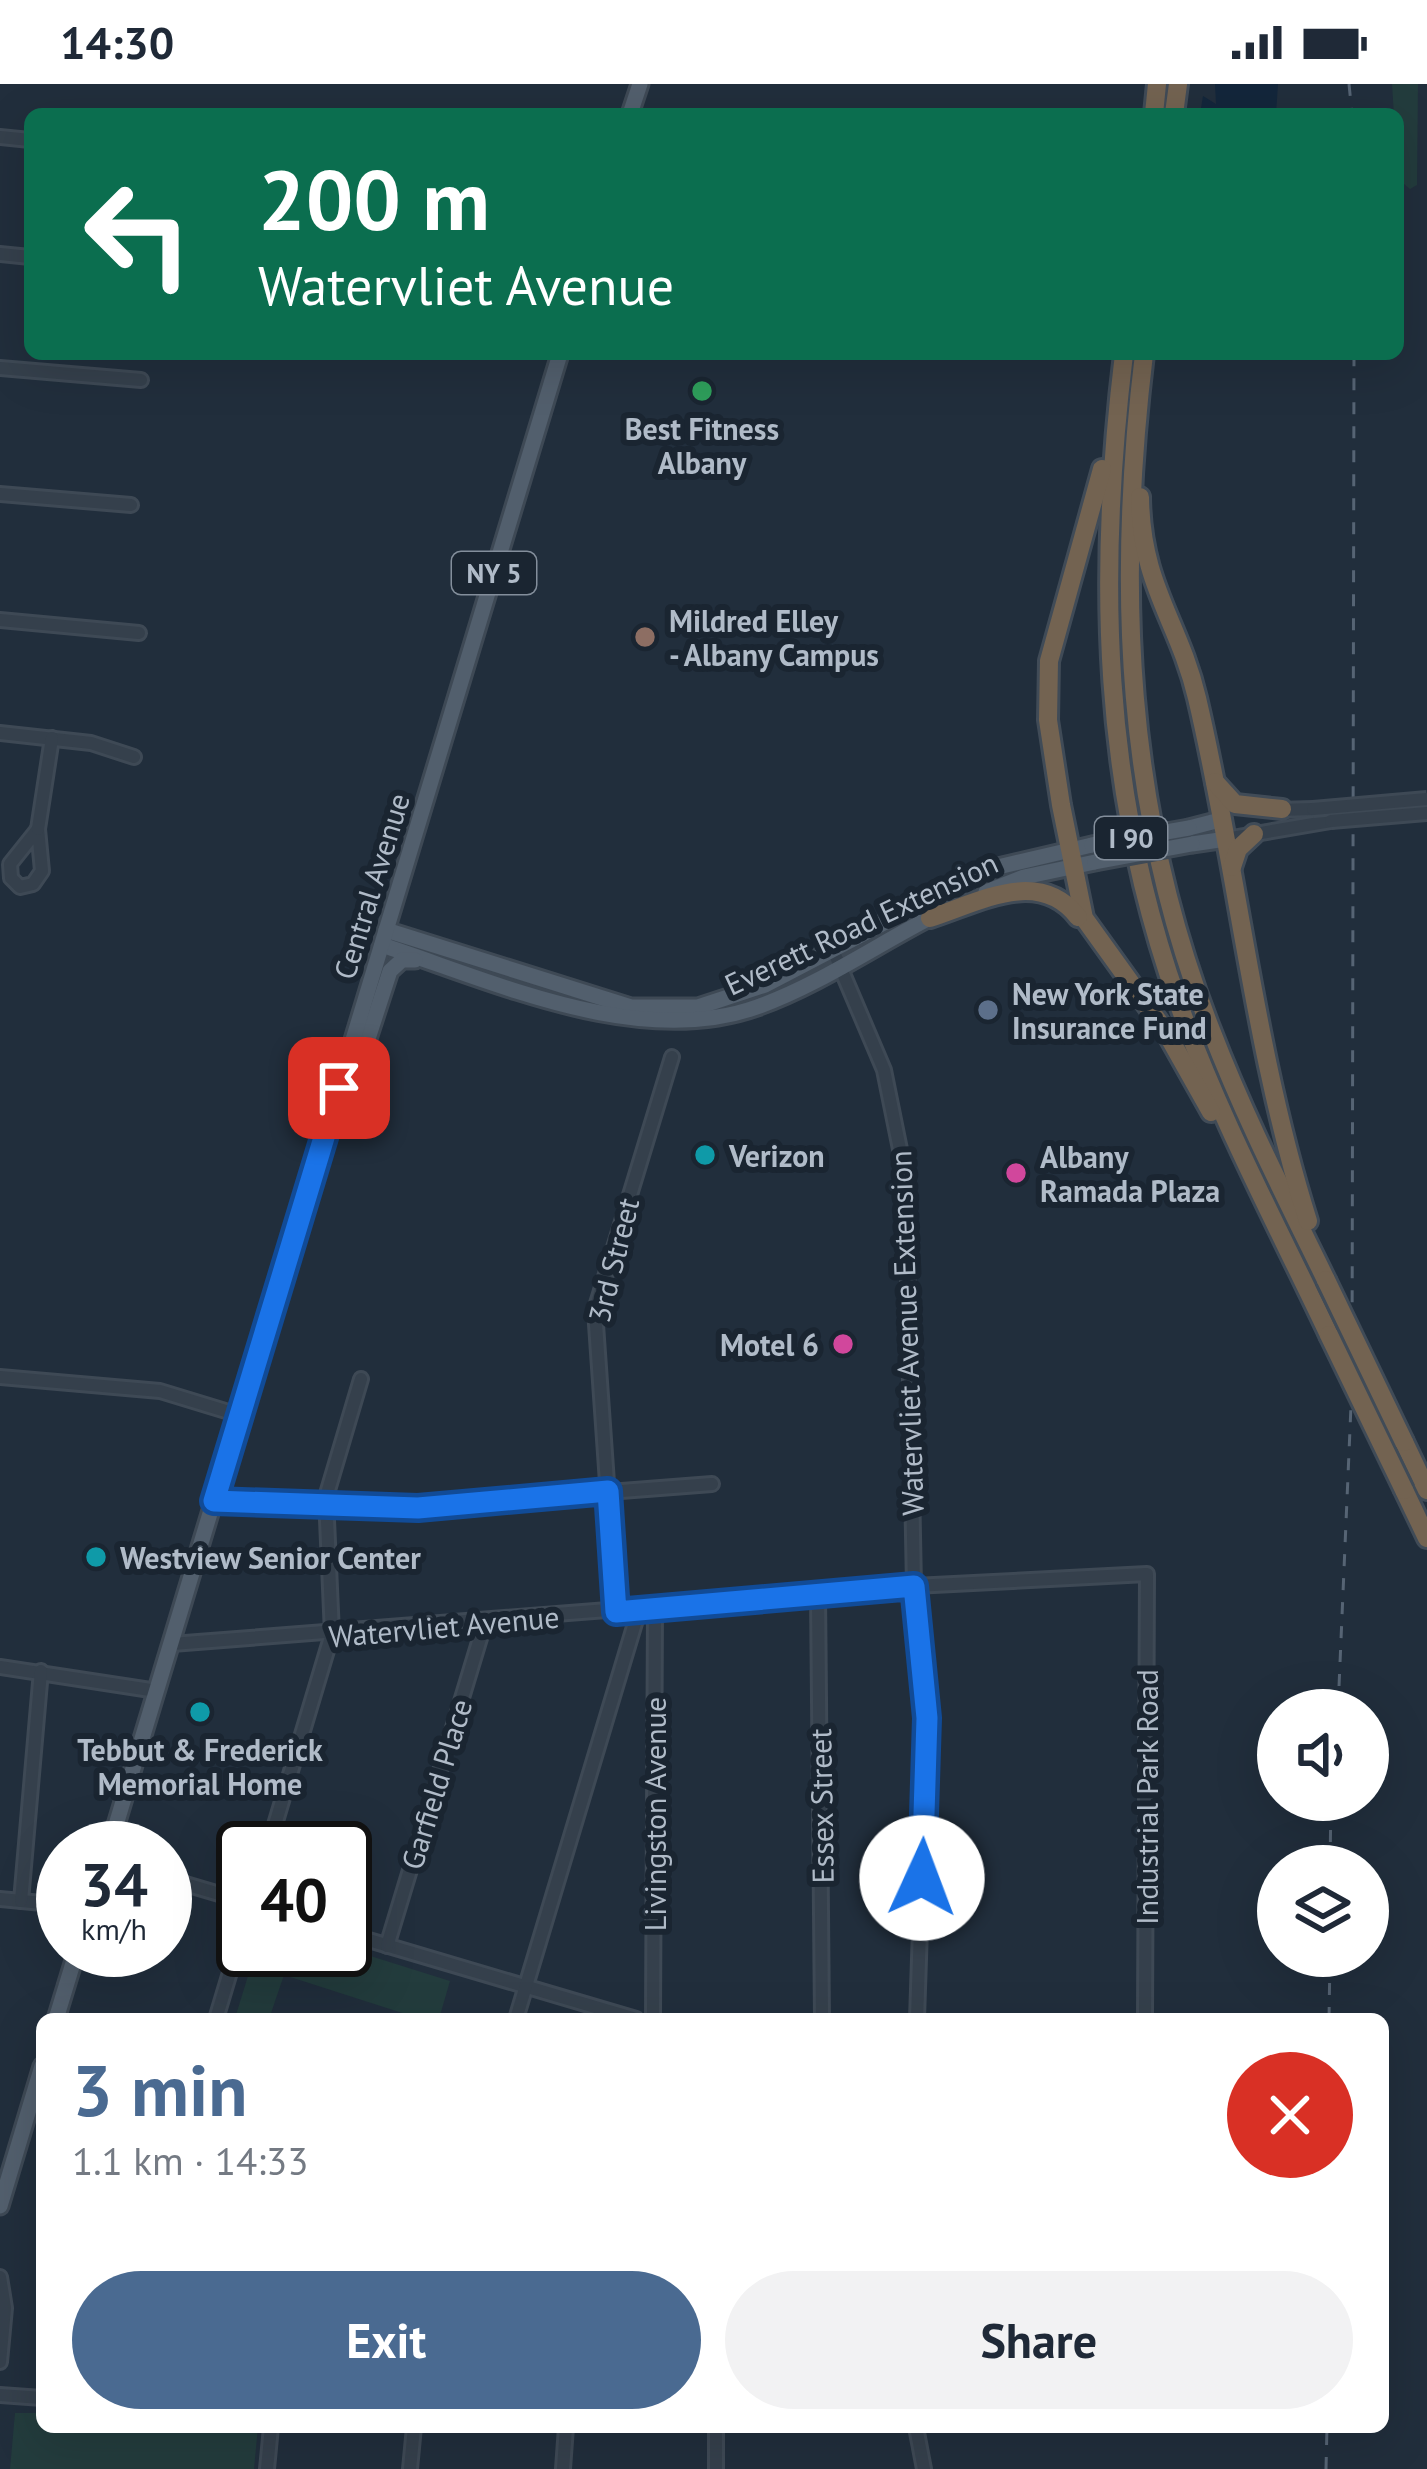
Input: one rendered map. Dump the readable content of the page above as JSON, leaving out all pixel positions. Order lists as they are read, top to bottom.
{
  "streets": {
    "highway": ["I 90"],
    "main road": ["NY 5", "Central Avenue", "Everett Road Extension"],
    "street": [
      "3rd Street",
      "Watervliet Avenue Extension",
      "Watervliet Avenue",
      "Garfield Place",
      "Industrial Park Road",
      "Essex Street",
      "Livingston Avenue"
    ]
  },
  "crossings": [
    ["Central Avenue", "Everett Road Extension"],
    ["Central Avenue", "Watervliet Avenue"],
    ["Everett Road Extension", "Watervliet Avenue Extension"],
    ["3rd Street", "Watervliet Avenue"],
    ["Watervliet Avenue Extension", "Watervliet Avenue"],
    ["Watervliet Avenue", "Garfield Place"],
    ["Watervliet Avenue", "Industrial Park Road"],
    ["Watervliet Avenue", "Essex Street"],
    ["Watervliet Avenue", "Livingston Avenue"]
  ],
  "places": [
    "Best Fitness Albany",
    "Mildred Elley - Albany Campus",
    "New York State Insurance Fund",
    "Verizon",
    "Albany Ramada Plaza",
    "Motel 6",
    "Westview Senior Center",
    "Tebbut & Frederick Memorial Home"
  ],
  "page": {
    "status": "14:30",
    "turn": ["200 m", "Watervliet Avenue"],
    "speed": "34 km/h",
    "limit": "40",
    "heading": ["3 min", "1.1 km · 14:33"],
    "buttons": ["Exit", "Share"]
  }
}
